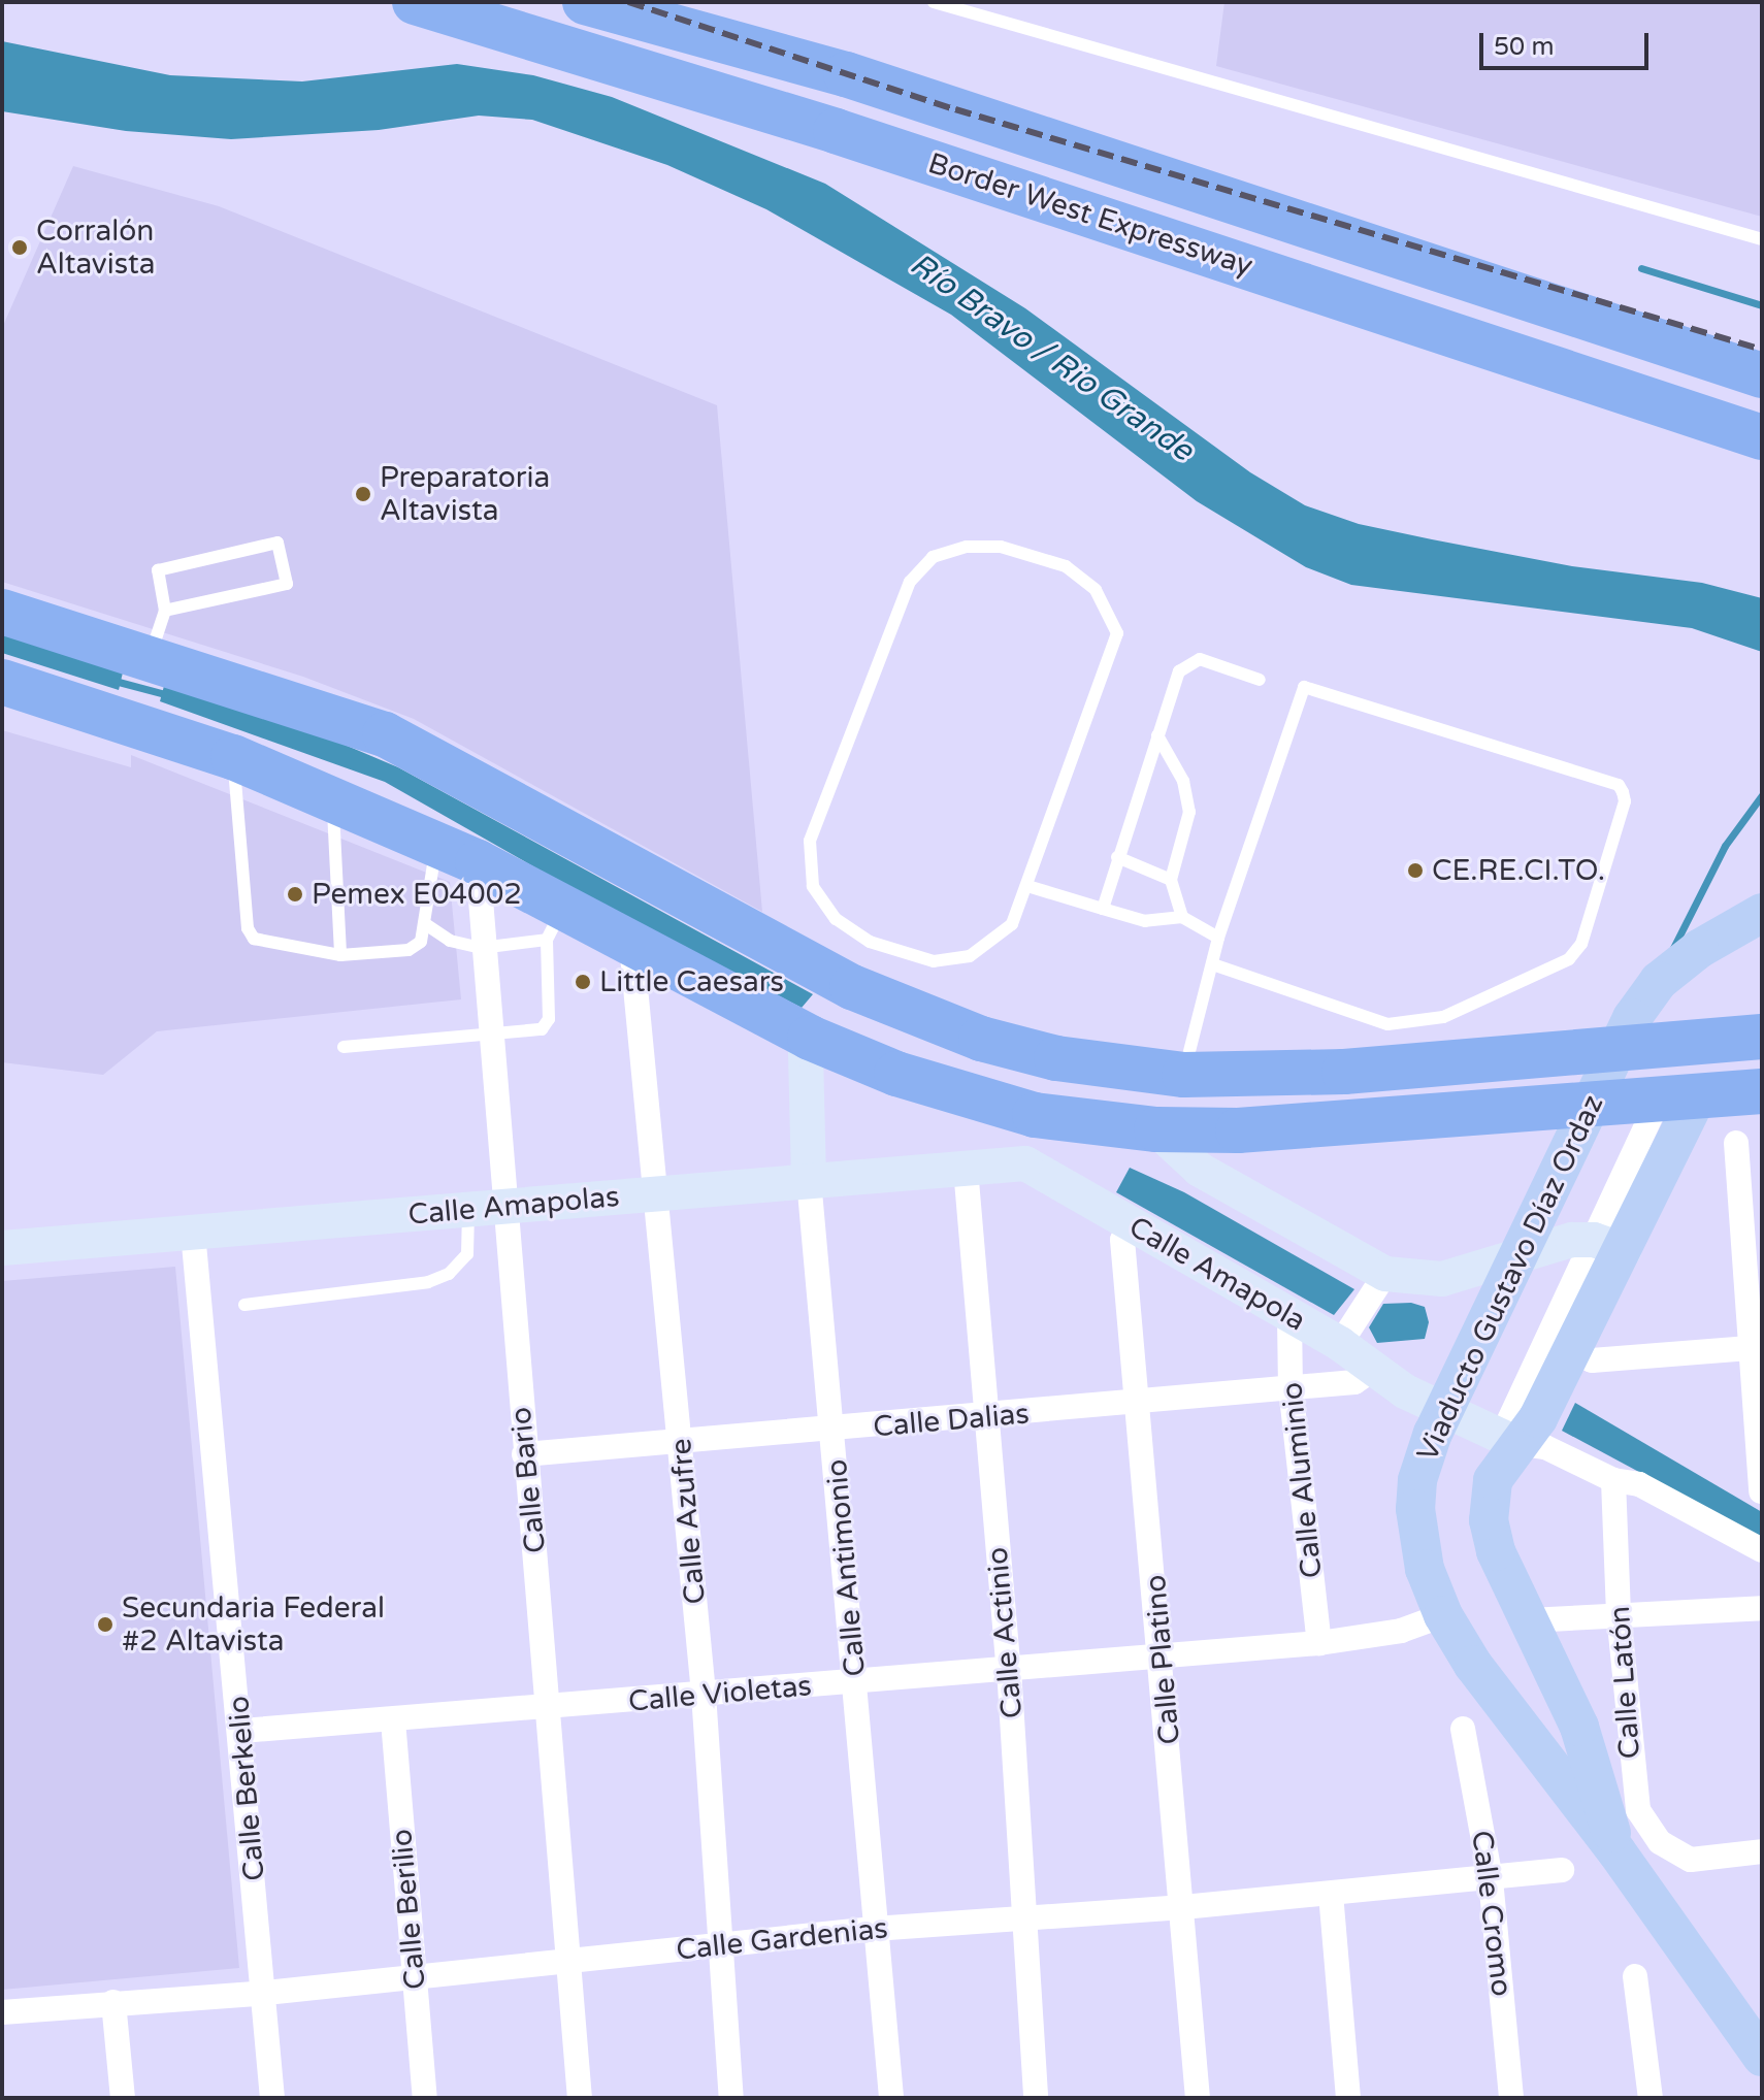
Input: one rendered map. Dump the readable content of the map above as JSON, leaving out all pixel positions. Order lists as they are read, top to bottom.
{
  "streets": {
    "highway": ["Border West Expressway"],
    "main road": ["Viaducto Gustavo Díaz Ordaz"],
    "street": [
      "Calle Amapolas",
      "Calle Amapola",
      "Calle Dalias",
      "Calle Bario",
      "Calle Aluminio",
      "Calle Azufre",
      "Calle Antimonio",
      "Calle Actinio",
      "Calle Platino",
      "Calle Latón",
      "Calle Violetas",
      "Calle Berkelio",
      "Calle Berilio",
      "Calle Cromo",
      "Calle Gardenias"
    ]
  },
  "crossings": [
    ["Calle Amapolas", "Calle Amapola"],
    ["Calle Amapolas", "Calle Bario"],
    ["Calle Amapolas", "Calle Azufre"],
    ["Calle Amapolas", "Calle Antimonio"],
    ["Calle Amapolas", "Calle Actinio"],
    ["Calle Amapolas", "Calle Berkelio"],
    ["Calle Amapola", "Viaducto Gustavo Díaz Ordaz"],
    ["Calle Amapola", "Calle Dalias"],
    ["Calle Amapola", "Calle Aluminio"],
    ["Calle Amapola", "Calle Platino"],
    ["Viaducto Gustavo Díaz Ordaz", "Calle Violetas"],
    ["Calle Dalias", "Calle Bario"],
    ["Calle Dalias", "Calle Aluminio"],
    ["Calle Dalias", "Calle Azufre"],
    ["Calle Dalias", "Calle Antimonio"],
    ["Calle Dalias", "Calle Actinio"],
    ["Calle Dalias", "Calle Platino"],
    ["Calle Bario", "Calle Violetas"],
    ["Calle Bario", "Calle Gardenias"],
    ["Calle Aluminio", "Calle Violetas"],
    ["Calle Azufre", "Calle Violetas"],
    ["Calle Azufre", "Calle Gardenias"],
    ["Calle Antimonio", "Calle Violetas"],
    ["Calle Antimonio", "Calle Gardenias"],
    ["Calle Actinio", "Calle Violetas"],
    ["Calle Actinio", "Calle Gardenias"],
    ["Calle Platino", "Calle Violetas"],
    ["Calle Platino", "Calle Gardenias"],
    ["Calle Violetas", "Calle Berkelio"],
    ["Calle Violetas", "Calle Berilio"],
    ["Calle Berkelio", "Calle Gardenias"],
    ["Calle Berilio", "Calle Gardenias"],
    ["Calle Cromo", "Calle Gardenias"]
  ],
  "water": ["Río Bravo / Rio Grande"],
  "places": [
    "Corralón Altavista",
    "Preparatoria Altavista",
    "CE.RE.CI.TO.",
    "Pemex E04002",
    "Little Caesars",
    "Secundaria Federal #2 Altavista"
  ],
  "scale_bar": "50 m"
}
